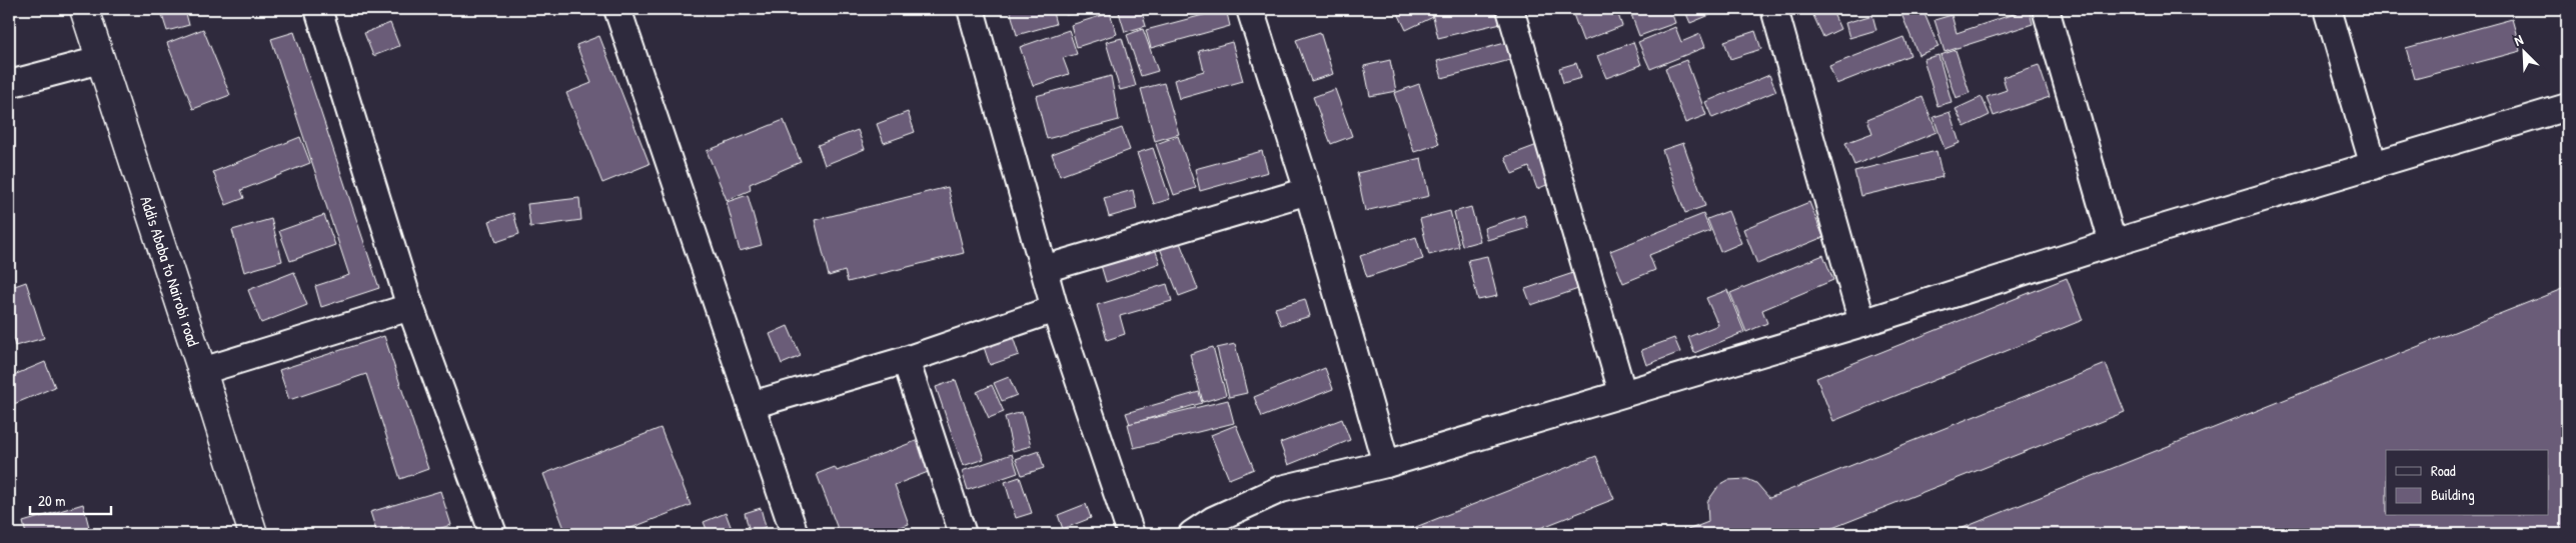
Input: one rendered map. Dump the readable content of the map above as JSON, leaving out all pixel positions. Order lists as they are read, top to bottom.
{
  "streets": {
    "highway": ["Addis Ababa to Nairobi road"]
  },
  "legend": ["Road", "Building"],
  "scale_bar": "20 m",
  "north": "top left"
}
